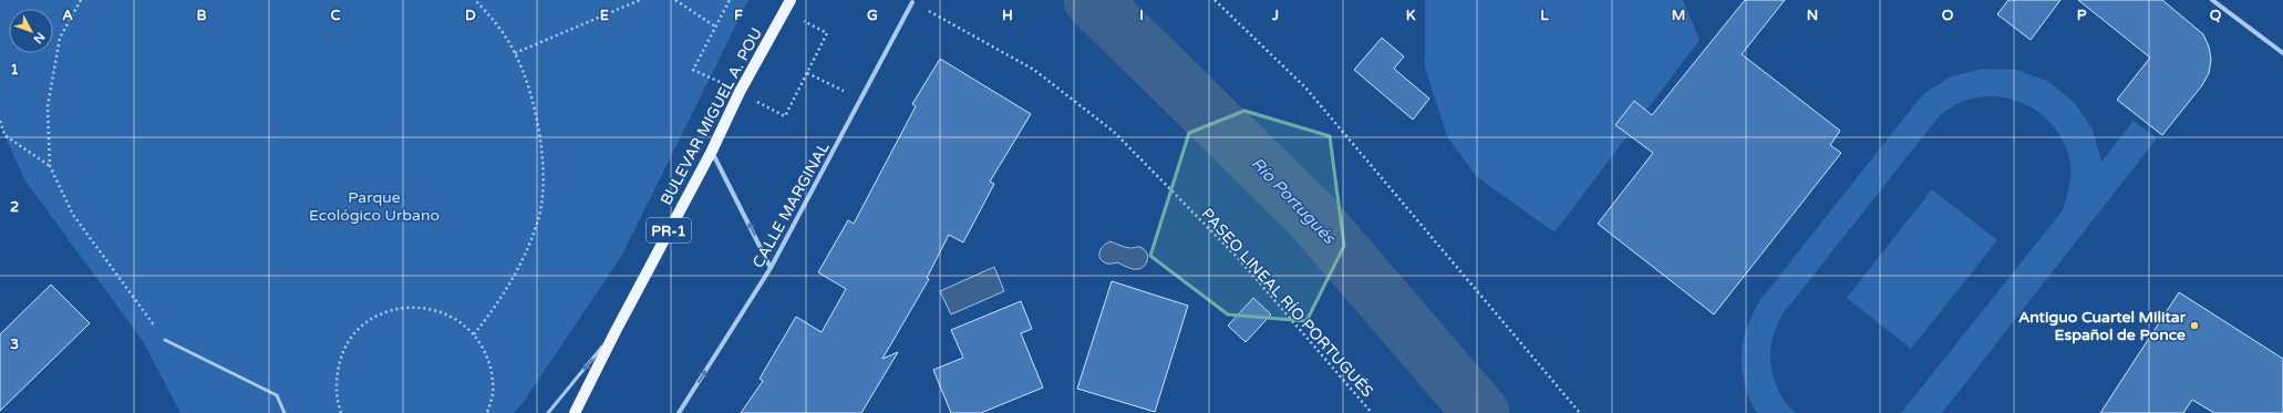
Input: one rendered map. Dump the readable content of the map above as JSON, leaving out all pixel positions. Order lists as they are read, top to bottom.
{
  "streets": {
    "main road": ["BULEVAR MIGUEL A. POU", "PR-1"],
    "street": ["CALLE MARGINAL"],
    "path": ["PASEO LINEAL RÍO PORTUGUÉS"]
  },
  "crossings": [
    ["CALLE MARGINAL", "PASEO LINEAL RÍO PORTUGUÉS"]
  ],
  "one_way": ["CALLE MARGINAL"],
  "water": ["Río Portugués"],
  "parks": ["Parque Ecológico Urbano"],
  "places": ["Antiguo Cuartel Militar Español de Ponce"],
  "north": "bottom right",
  "grid": {
    "columns": [
      "A",
      "B",
      "C",
      "D",
      "E",
      "F",
      "G",
      "H",
      "I",
      "J",
      "K",
      "L",
      "M",
      "N",
      "O",
      "P",
      "Q"
    ],
    "rows": ["1", "2", "3"]
  }
}
